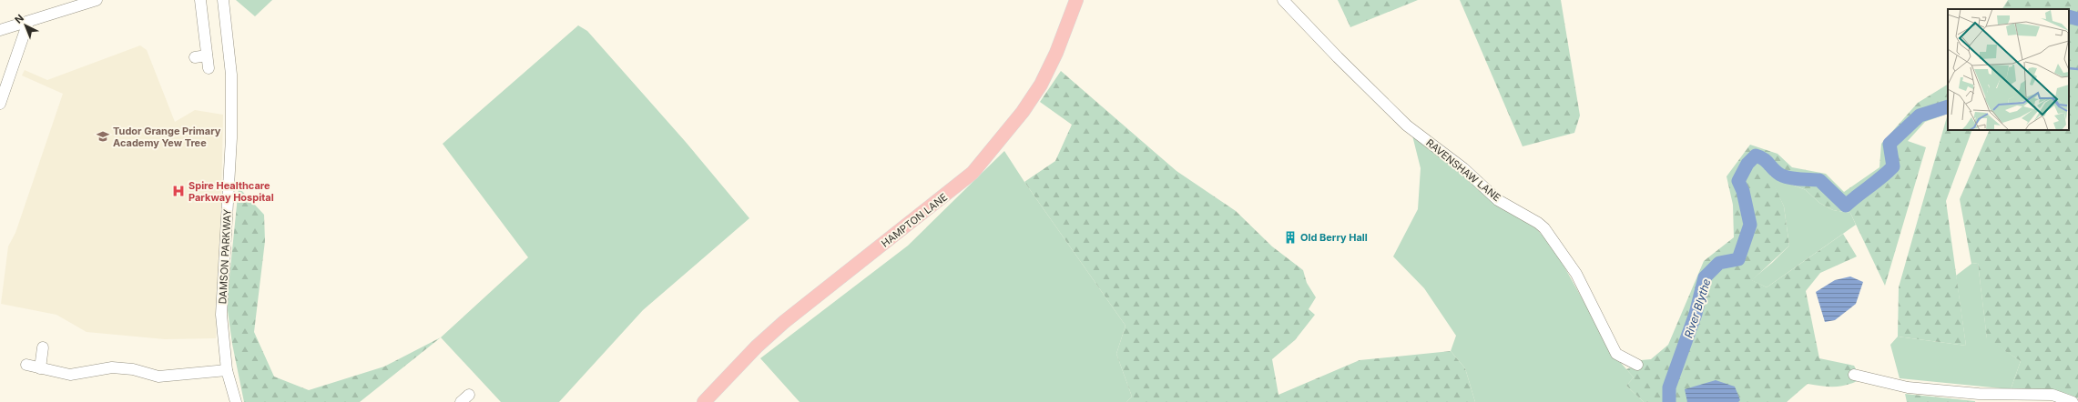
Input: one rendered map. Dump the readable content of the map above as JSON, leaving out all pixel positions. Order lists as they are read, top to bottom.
{
  "streets": {
    "main road": ["HAMPTON LANE"],
    "street": ["RAVENSHAW LANE", "DAMSON PARKWAY"]
  },
  "water": ["River Blythe"],
  "places": {
    "school or university": ["Tudor Grange Primary Academy Yew Tree"],
    "hospital": ["Spire Healthcare Parkway Hospital"],
    "building": ["Old Berry Hall"]
  },
  "north": "top left"
}
